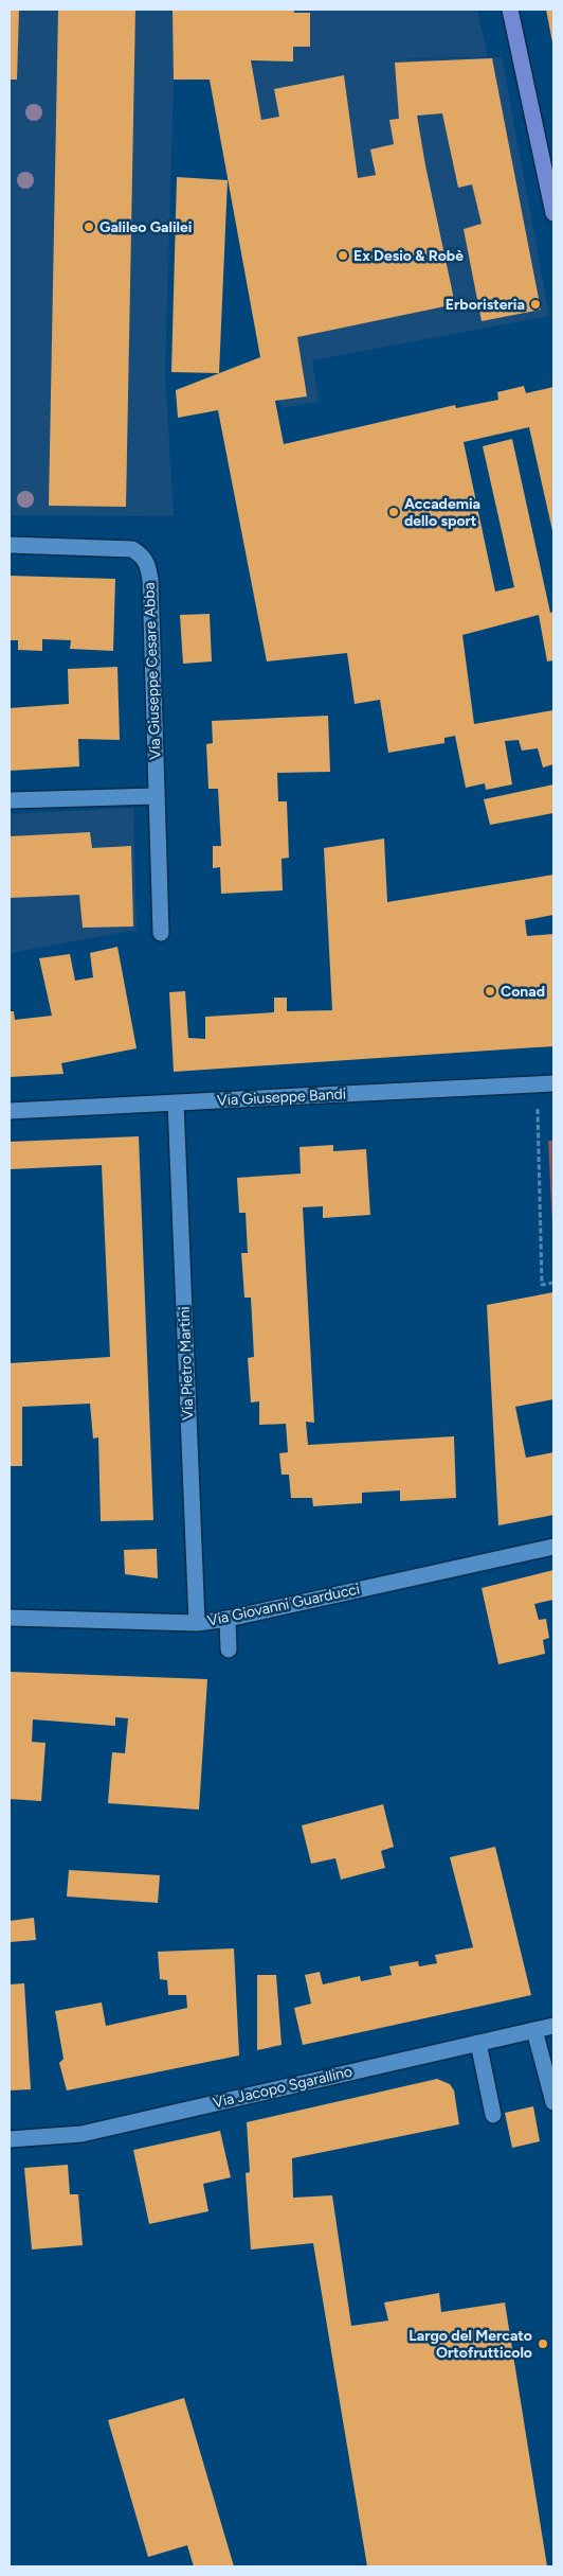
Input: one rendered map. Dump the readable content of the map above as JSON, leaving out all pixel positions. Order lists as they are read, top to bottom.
{
  "streets": {
    "street": [
      "Via Giuseppe Cesare Abba",
      "Via Giuseppe Bandi",
      "Via Pietro Martini",
      "Via Giovanni Guarducci",
      "Via Jacopo Sgarallino"
    ]
  },
  "crossings": [
    ["Via Giuseppe Bandi", "Via Pietro Martini"],
    ["Via Pietro Martini", "Via Giovanni Guarducci"]
  ],
  "places": [
    "Galileo Galilei",
    "Ex Desio & Robè",
    "Erboristeria",
    "Accademia dello sport",
    "Conad",
    "Largo del Mercato Ortofrutticolo"
  ]
}
